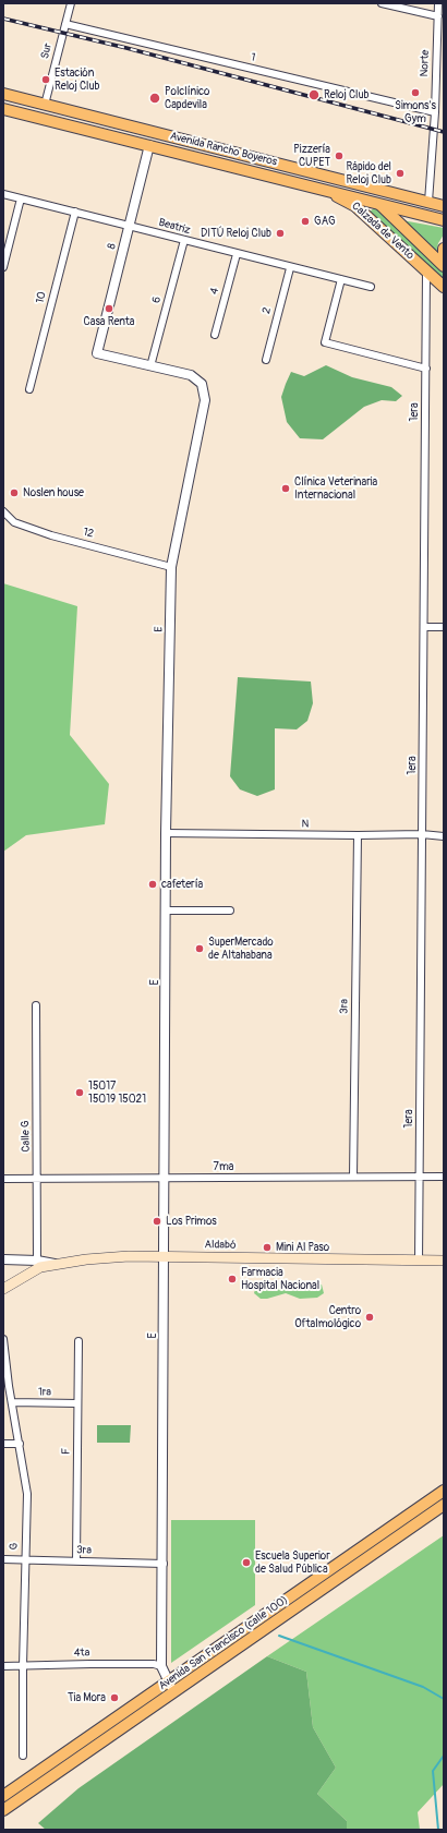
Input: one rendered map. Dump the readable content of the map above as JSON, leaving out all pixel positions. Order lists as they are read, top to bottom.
{
  "streets": {
    "main road": [
      "Avenida Rancho Boyeros",
      "Calzada de Vento",
      "Aldabó",
      "Avenida San Francisco (calle 100)"
    ],
    "street": [
      "Sur",
      "1",
      "Norte",
      "Beatriz",
      "8",
      "4",
      "10",
      "6",
      "2",
      "1era",
      "12",
      "E",
      "N",
      "3ra",
      "Calle G",
      "7ma",
      "1ra",
      "F",
      "G",
      "4ta"
    ]
  },
  "crossings": [
    ["Sur", "1"],
    ["Sur", "Avenida Rancho Boyeros"],
    ["1", "Norte"],
    ["Norte", "Avenida Rancho Boyeros"],
    ["Avenida Rancho Boyeros", "Calzada de Vento"],
    ["Avenida Rancho Boyeros", "8"],
    ["Beatriz", "8"],
    ["Beatriz", "4"],
    ["Beatriz", "10"],
    ["Beatriz", "6"],
    ["Beatriz", "2"],
    ["Calzada de Vento", "1era"],
    ["8", "E"],
    ["6", "E"],
    ["1era", "N"],
    ["1era", "7ma"],
    ["1era", "Aldabó"],
    ["12", "E"],
    ["E", "N"],
    ["E", "3ra"],
    ["E", "7ma"],
    ["E", "Aldabó"],
    ["E", "Avenida San Francisco (calle 100)"],
    ["E", "4ta"],
    ["N", "3ra"],
    ["3ra", "7ma"],
    ["3ra", "F"],
    ["3ra", "G"],
    ["Calle G", "7ma"],
    ["Calle G", "Aldabó"],
    ["1ra", "F"],
    ["1ra", "G"],
    ["G", "4ta"]
  ],
  "places": [
    "Estación Reloj Club",
    "Simons's Gym",
    "Reloj Club",
    "Polclínico Capdevila",
    "Pizzería CUPET",
    "Rápido del Reloj Club",
    "GAG",
    "DITÚ Reloj Club",
    "Casa Renta",
    "Clínica Veterinaria Internacional",
    "Noslen house",
    "cafetería",
    "SuperMercado de Altahabana",
    "15017 15019 15021",
    "Los Primos",
    "Mini Al Paso",
    "Farmacia Hospital Nacional",
    "Centro Oftalmológico",
    "Escuela Superior de Salud Pública",
    "Tia Mora"
  ]
}
